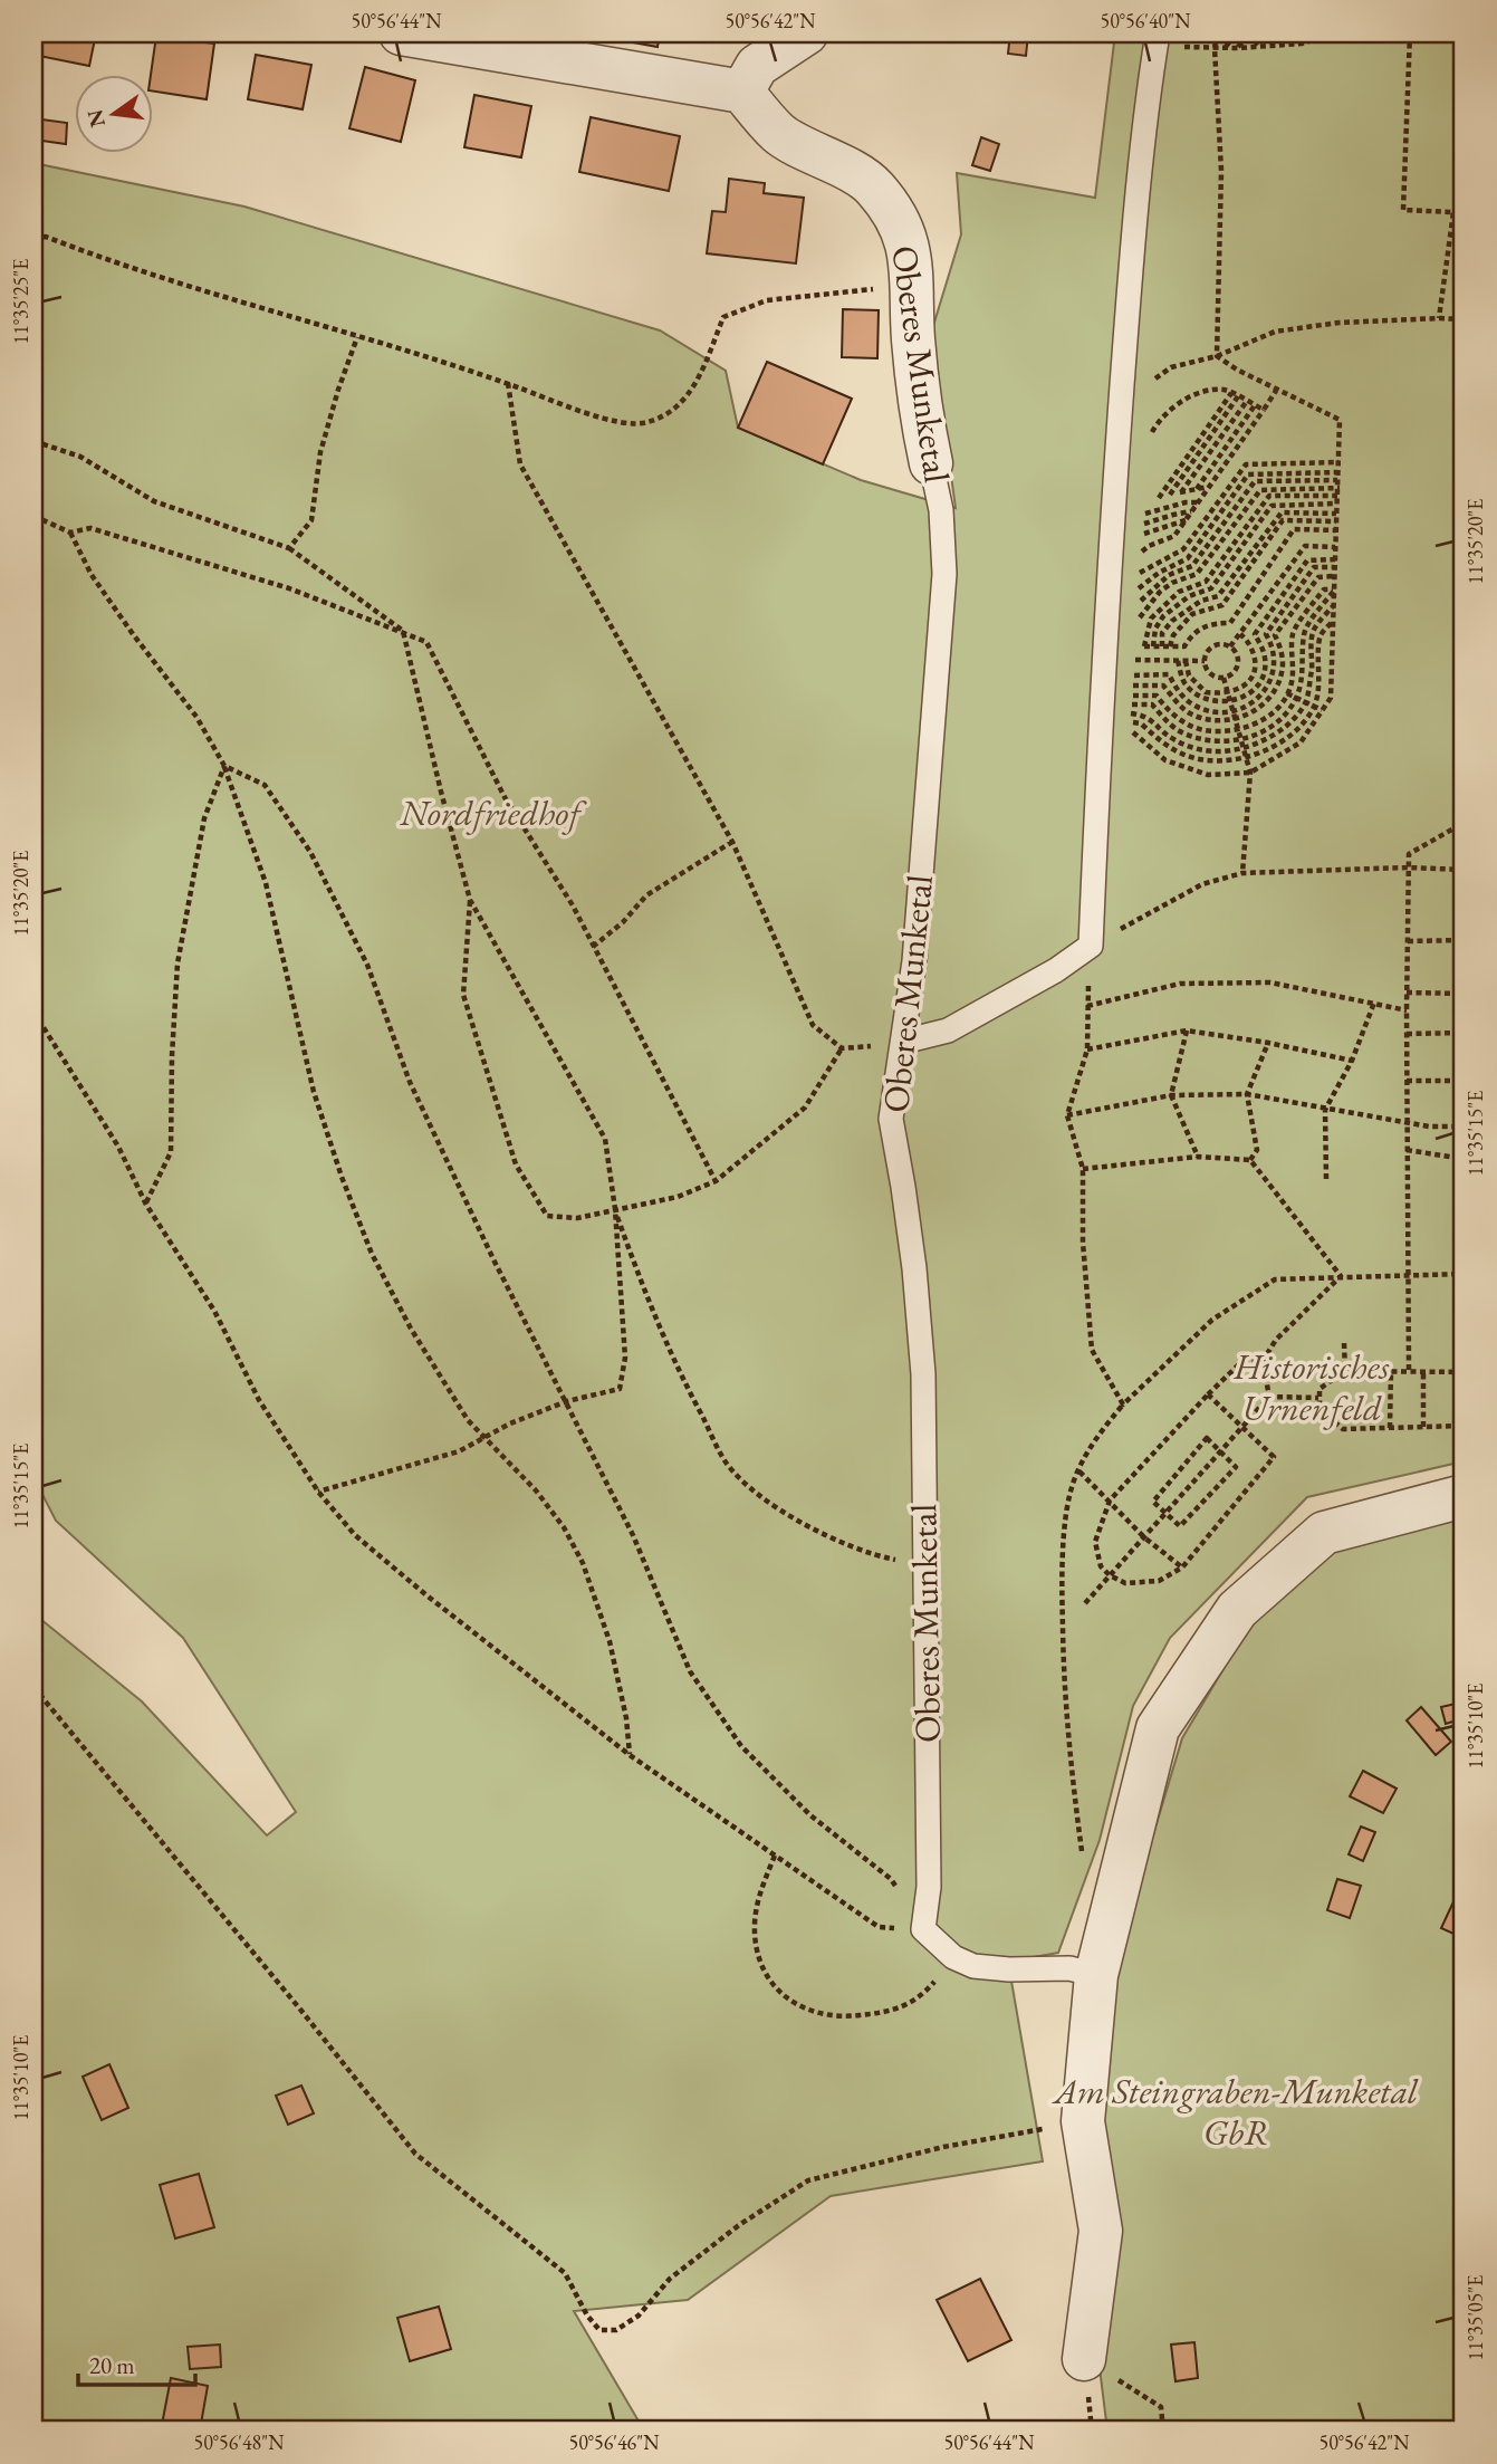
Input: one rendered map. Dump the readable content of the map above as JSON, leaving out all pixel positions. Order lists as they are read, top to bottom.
{
  "streets": {
    "street": ["Oberes Munketal"]
  },
  "parks": ["Nordfriedhof", "Historisches Urnenfeld", "Am Steingraben-Munketal GbR"],
  "scale_bar": "20 m",
  "north": "left",
  "coordinates": [
    "50°56'44\"N",
    "50°56'42\"N",
    "50°56'40\"N",
    "11°35'25\"E",
    "11°35'20\"E",
    "11°35'15\"E",
    "11°35'10\"E",
    "11°35'05\"E",
    "50°56'48\"N",
    "50°56'46\"N"
  ]
}
